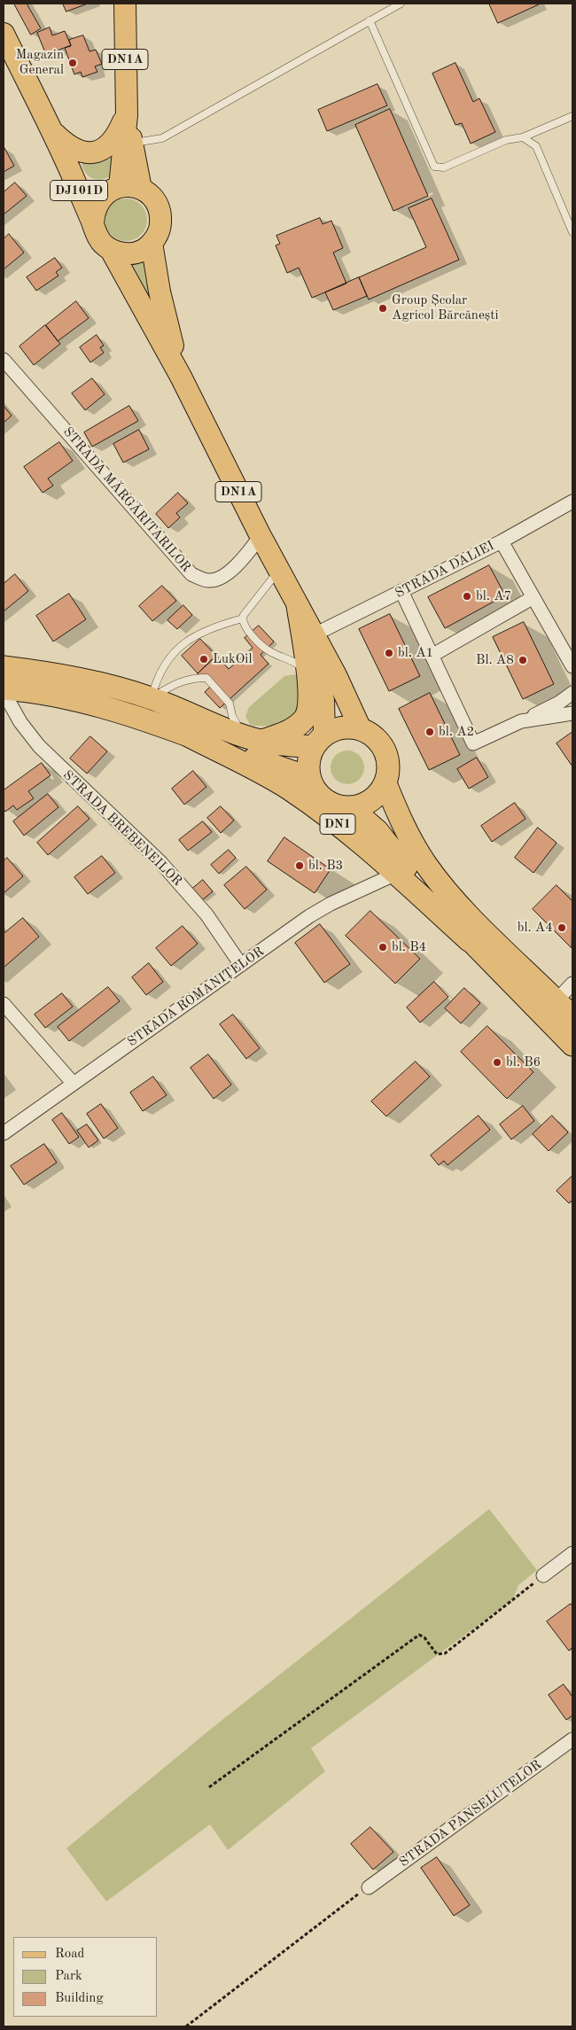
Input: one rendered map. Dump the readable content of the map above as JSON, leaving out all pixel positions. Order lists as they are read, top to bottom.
{
  "streets": {
    "highway": ["DN1A", "DN1"],
    "main road": ["DJ101D"],
    "street": [
      "STRADA MĂRGĂRITARILOR",
      "STRADA DALIEI",
      "STRADA BREBENEILOR",
      "STRADA ROMANIȚELOR",
      "STRADA PANSELUȚELOR"
    ]
  },
  "crossings": [
    ["DN1A", "DJ101D"],
    ["DN1A", "STRADA MĂRGĂRITARILOR"],
    ["DN1A", "STRADA DALIEI"],
    ["DN1A", "DN1"],
    ["DN1", "STRADA ROMANIȚELOR"],
    ["STRADA BREBENEILOR", "STRADA ROMANIȚELOR"]
  ],
  "places": [
    "Magazin General",
    "Group Școlar Agricol Bărcănești",
    "bl. A7",
    "bl. A1",
    "LukOil",
    "Bl. A8",
    "bl. A2",
    "bl. B3",
    "bl. A4",
    "bl. B4",
    "bl. B6"
  ],
  "legend": ["Road", "Park", "Building"]
}
